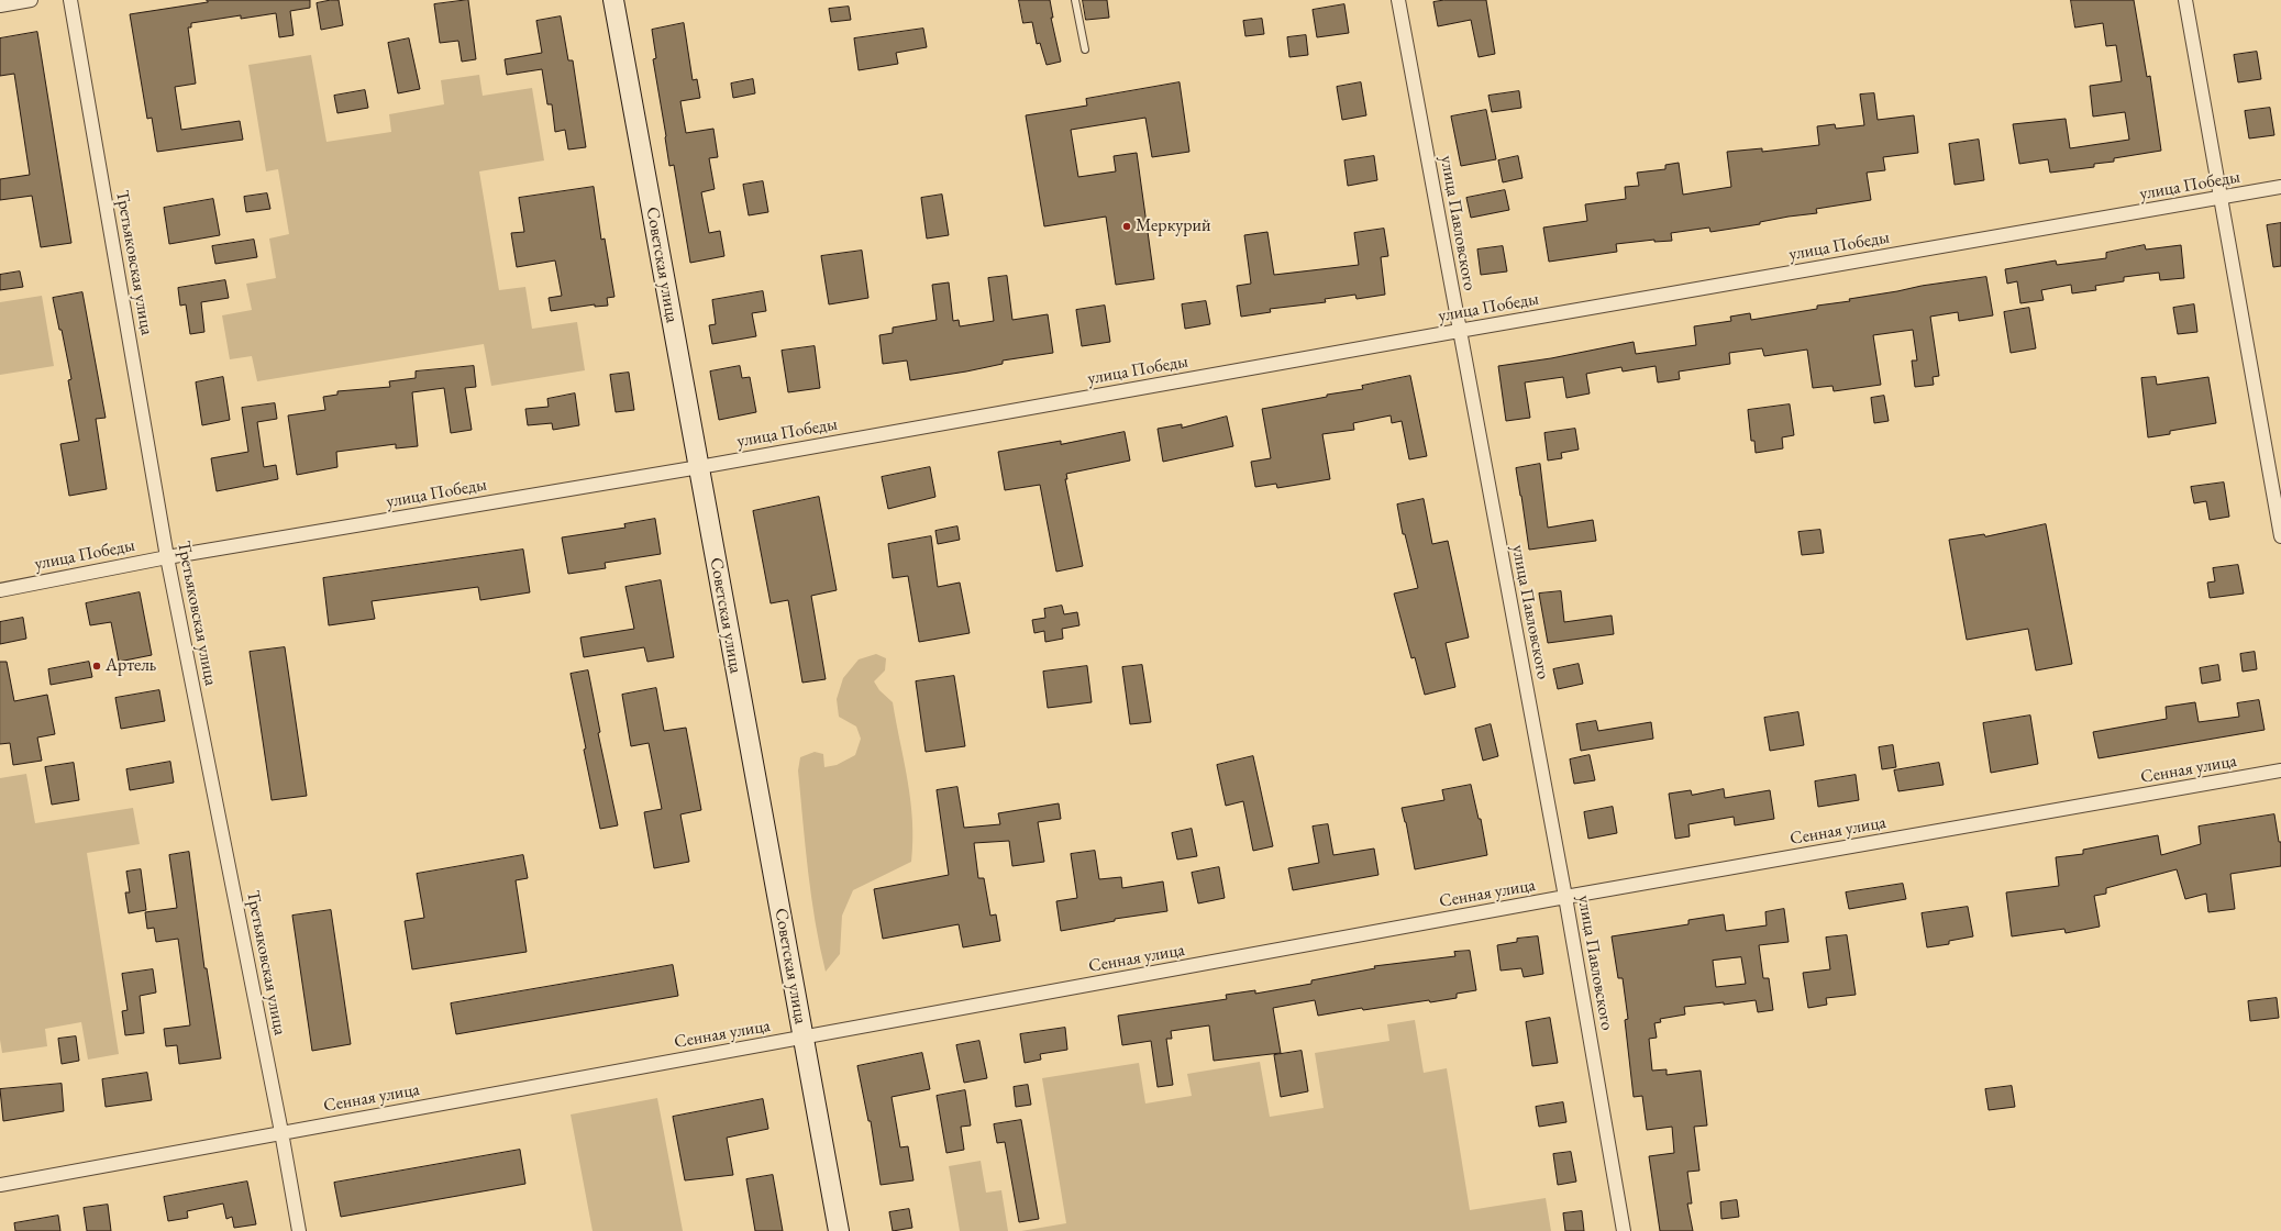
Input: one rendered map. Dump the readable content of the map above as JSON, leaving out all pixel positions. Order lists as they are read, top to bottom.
{
  "streets": {
    "street": [
      "улица Победы",
      "улица Павловского",
      "Третьяковская улица",
      "Советская улица",
      "Сенная улица"
    ]
  },
  "crossings": [
    ["улица Победы", "улица Павловского"],
    ["улица Победы", "Третьяковская улица"],
    ["улица Победы", "Советская улица"],
    ["улица Павловского", "Сенная улица"],
    ["Третьяковская улица", "Сенная улица"],
    ["Советская улица", "Сенная улица"]
  ],
  "places": ["Меркурий", "Артель"]
}
